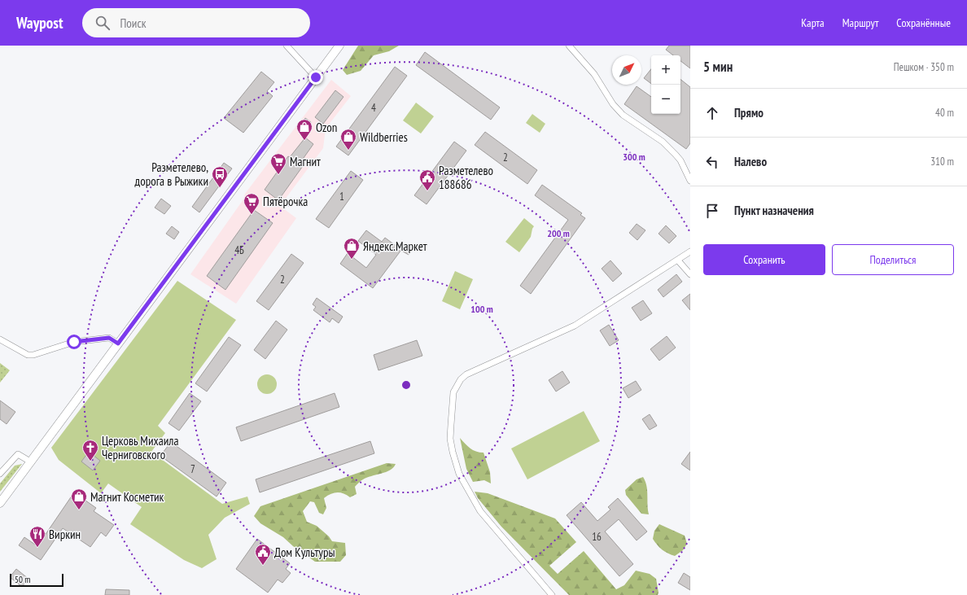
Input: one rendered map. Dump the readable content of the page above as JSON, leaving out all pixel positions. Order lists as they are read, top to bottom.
{
  "places": {
    "shop": [
      "Ozon",
      "Wildberries",
      "Яндекс.Маркет",
      "Магнит Косметик"
    ],
    "supermarket": ["Магнит", "Пятёрочка"],
    "bus stop": ["Разметелево, дорога в Рыжики"],
    "public building": ["Разметелево 188686", "Дом Культуры"],
    "church": ["Церковь Михаила Черниговского"],
    "restaurant": ["Виркин"]
  },
  "house_numbers": [
    "4",
    "2",
    "1",
    "4Б",
    "2",
    "7",
    "16"
  ],
  "scale_bar": "50 m",
  "north": "top right",
  "page": {
    "header": "Waypost",
    "search": "Поиск",
    "nav": ["Карта", "Маршрут", "Сохранённые"],
    "heading": ["5 мин", "Пешком · 350 m"],
    "map_buttons": ["+", "−"],
    "list": [
      ["Прямо", "40 m"],
      ["Налево", "310 m"],
      "Пункт назначения"
    ],
    "buttons": ["Сохранить", "Поделиться"],
    "scale": "50 m"
  },
  "rings": ["300 m", "200 m", "100 m"]
}
